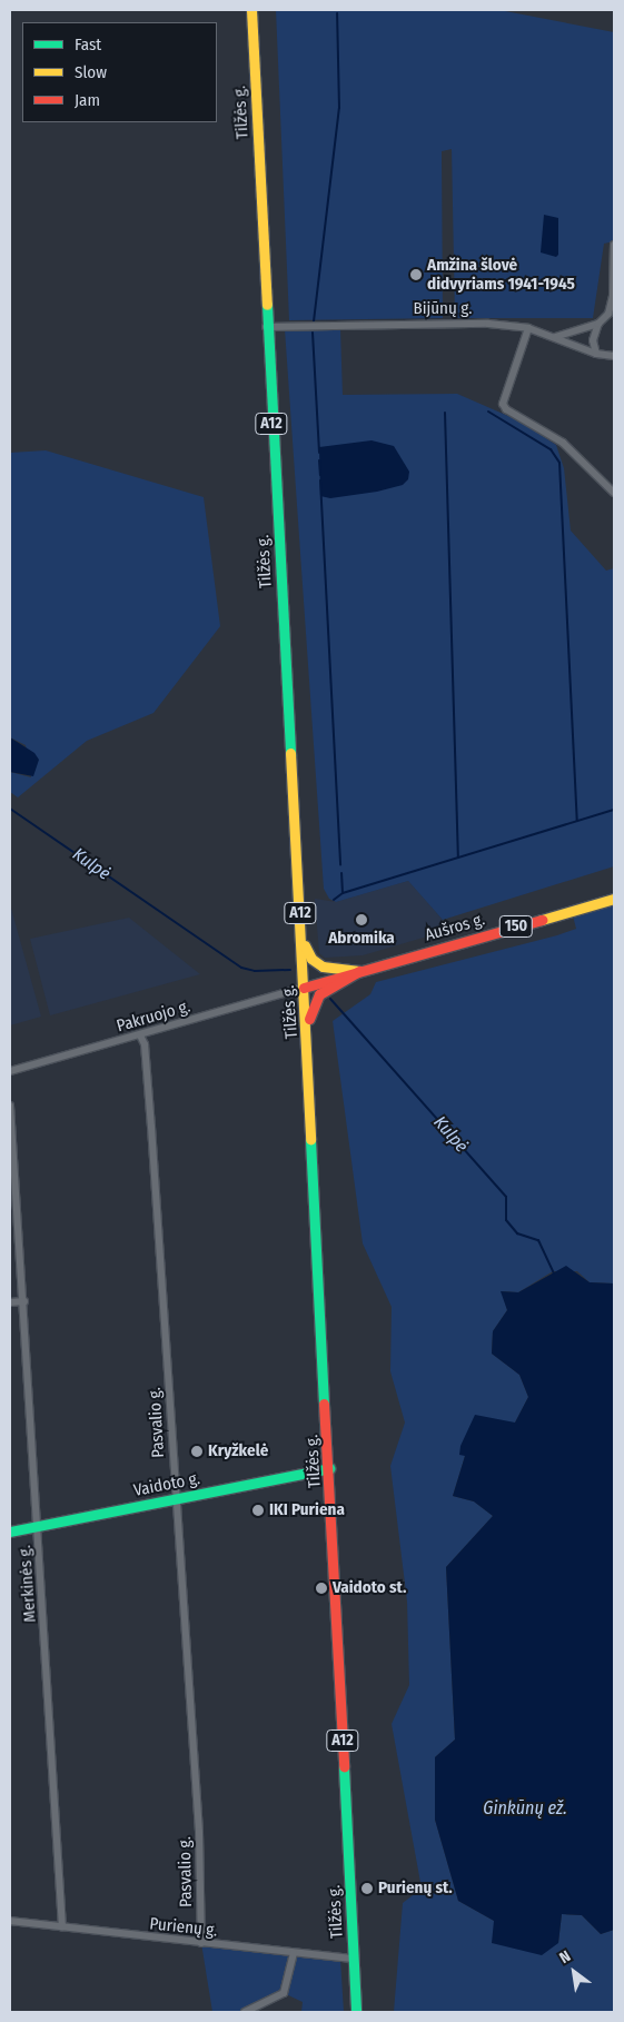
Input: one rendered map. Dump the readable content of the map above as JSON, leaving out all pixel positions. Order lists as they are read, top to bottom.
{
  "streets": {
    "main road": [
      "Tilžės g.",
      "A12",
      "150",
      "Aušros g.",
      "Vaidoto g."
    ],
    "street": [
      "Bijūnų g.",
      "Pakruojo g.",
      "Pasvalio g.",
      "Merkinės g.",
      "Purienų g."
    ]
  },
  "crossings": [
    ["Tilžės g.", "Bijūnų g."],
    ["Tilžės g.", "Aušros g."],
    ["Tilžės g.", "Pakruojo g."],
    ["Tilžės g.", "Vaidoto g."],
    ["Tilžės g.", "Purienų g."],
    ["Aušros g.", "Pakruojo g."],
    ["Pakruojo g.", "Pasvalio g."],
    ["Pasvalio g.", "Vaidoto g."],
    ["Pasvalio g.", "Purienų g."],
    ["Vaidoto g.", "Merkinės g."],
    ["Merkinės g.", "Purienų g."]
  ],
  "water": ["Kulpė", "Ginkūnų ež."],
  "places": [
    "Amžina šlovė didvyriams 1941-1945",
    "Abromika",
    "Kryžkelė",
    "IKI Puriena",
    "Vaidoto st.",
    "Purienų st."
  ],
  "legend": ["Fast", "Slow", "Jam"],
  "north": "top left"
}
